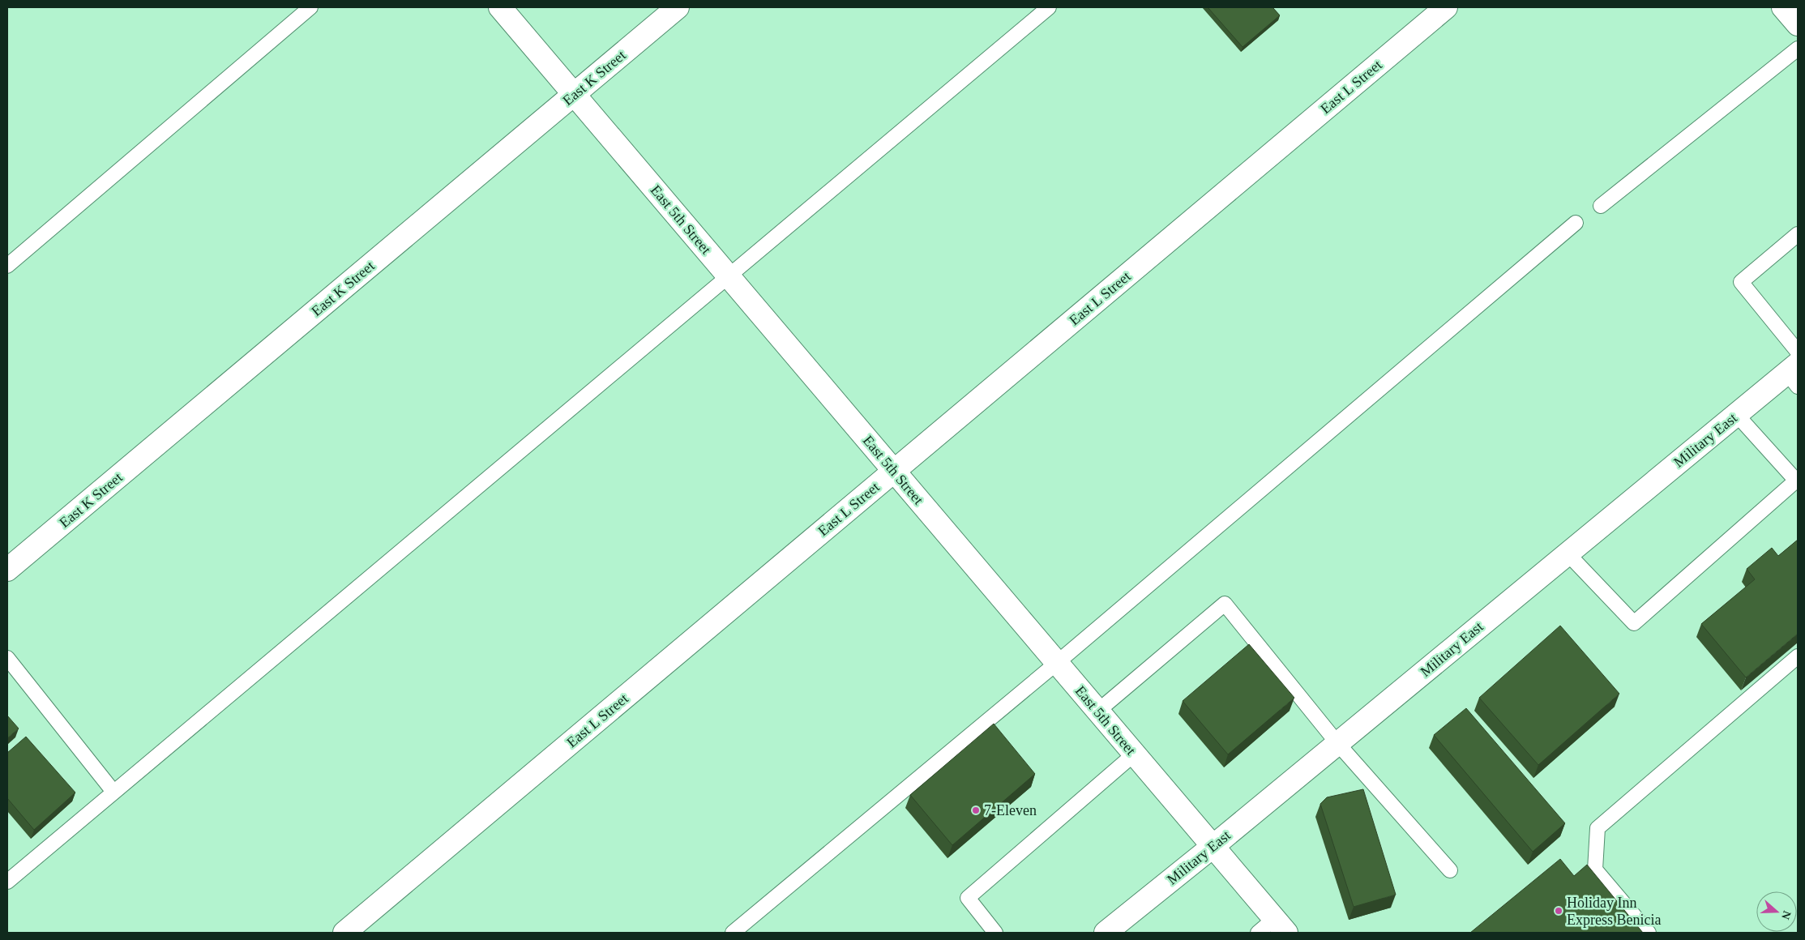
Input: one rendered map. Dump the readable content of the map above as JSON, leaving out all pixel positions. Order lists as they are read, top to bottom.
{
  "streets": {
    "street": [
      "East K Street",
      "East L Street",
      "East 5th Street",
      "Military East"
    ]
  },
  "crossings": [
    ["East K Street", "East 5th Street"],
    ["East L Street", "East 5th Street"],
    ["East 5th Street", "Military East"]
  ],
  "places": ["7-Eleven", "Holiday Inn Express Benicia"],
  "north": "right"
}
